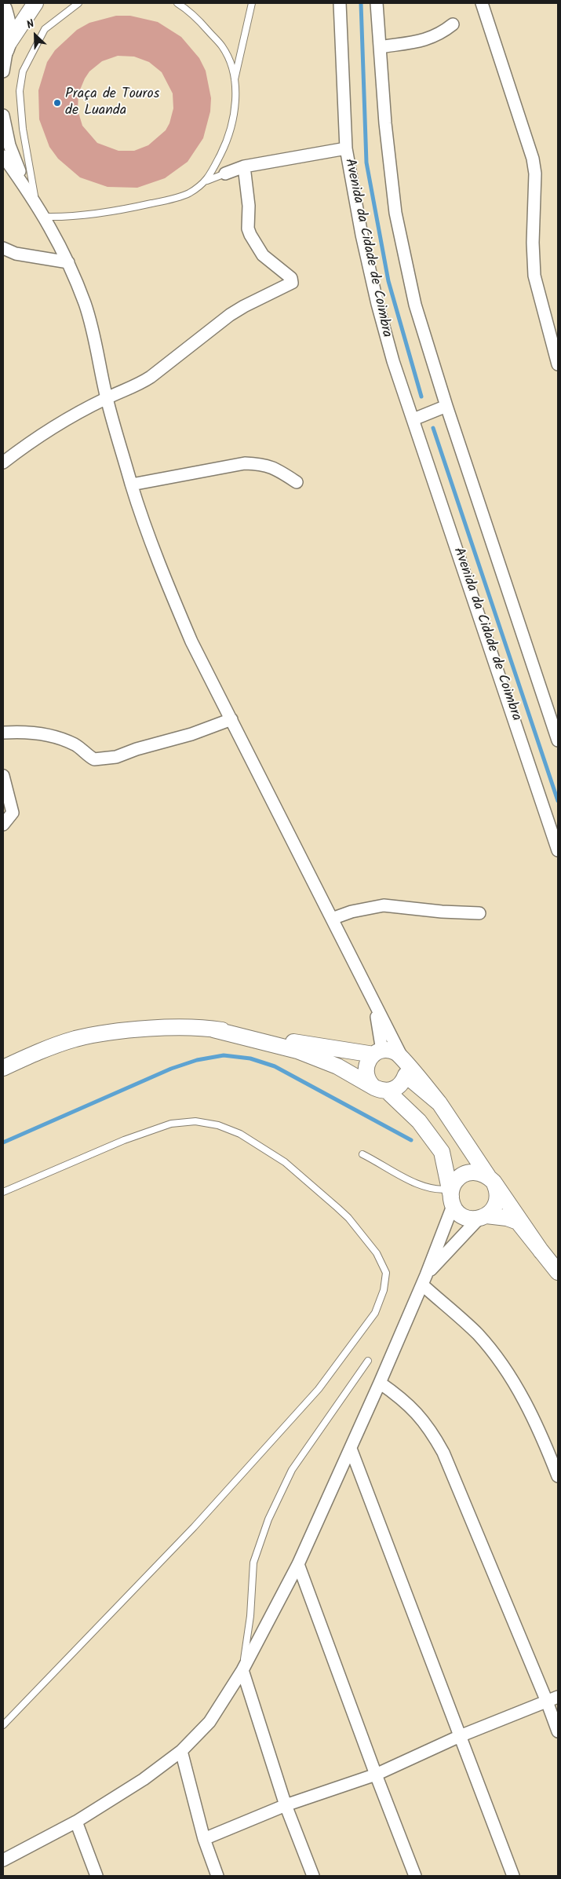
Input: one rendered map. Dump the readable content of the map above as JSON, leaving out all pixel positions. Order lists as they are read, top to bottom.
{
  "streets": {
    "street": ["Avenida da Cidade de Coimbra"]
  },
  "places": ["Praça de Touros de Luanda"],
  "north": "top left"
}
